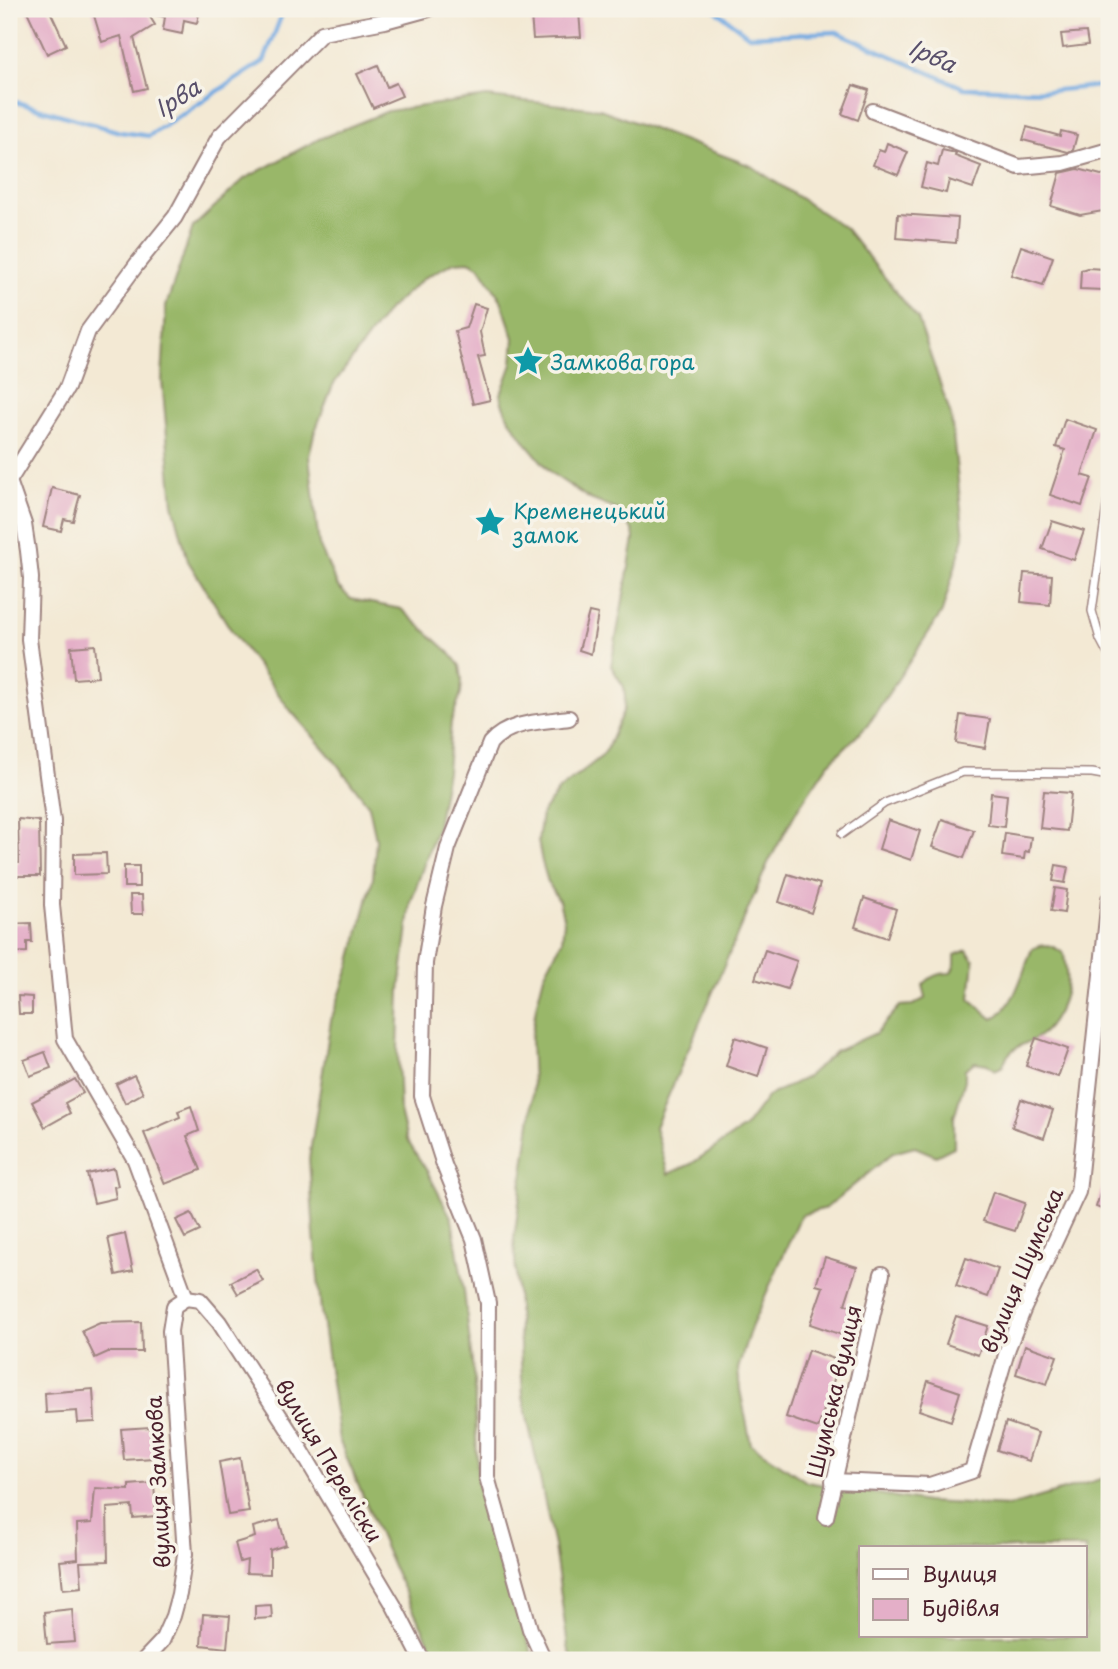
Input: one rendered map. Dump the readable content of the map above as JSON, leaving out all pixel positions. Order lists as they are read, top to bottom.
{
  "streets": {
    "street": [
      "вулиця Шумська",
      "Шумська вулиця",
      "вулиця Переліски",
      "вулиця Замкова"
    ]
  },
  "crossings": [
    ["вулиця Шумська", "Шумська вулиця"],
    ["вулиця Переліски", "вулиця Замкова"]
  ],
  "water": ["Ірва"],
  "places": {
    "place": ["Замкова гора", "Кременецький замок"]
  },
  "legend": ["Вулиця", "Будівля"]
}
